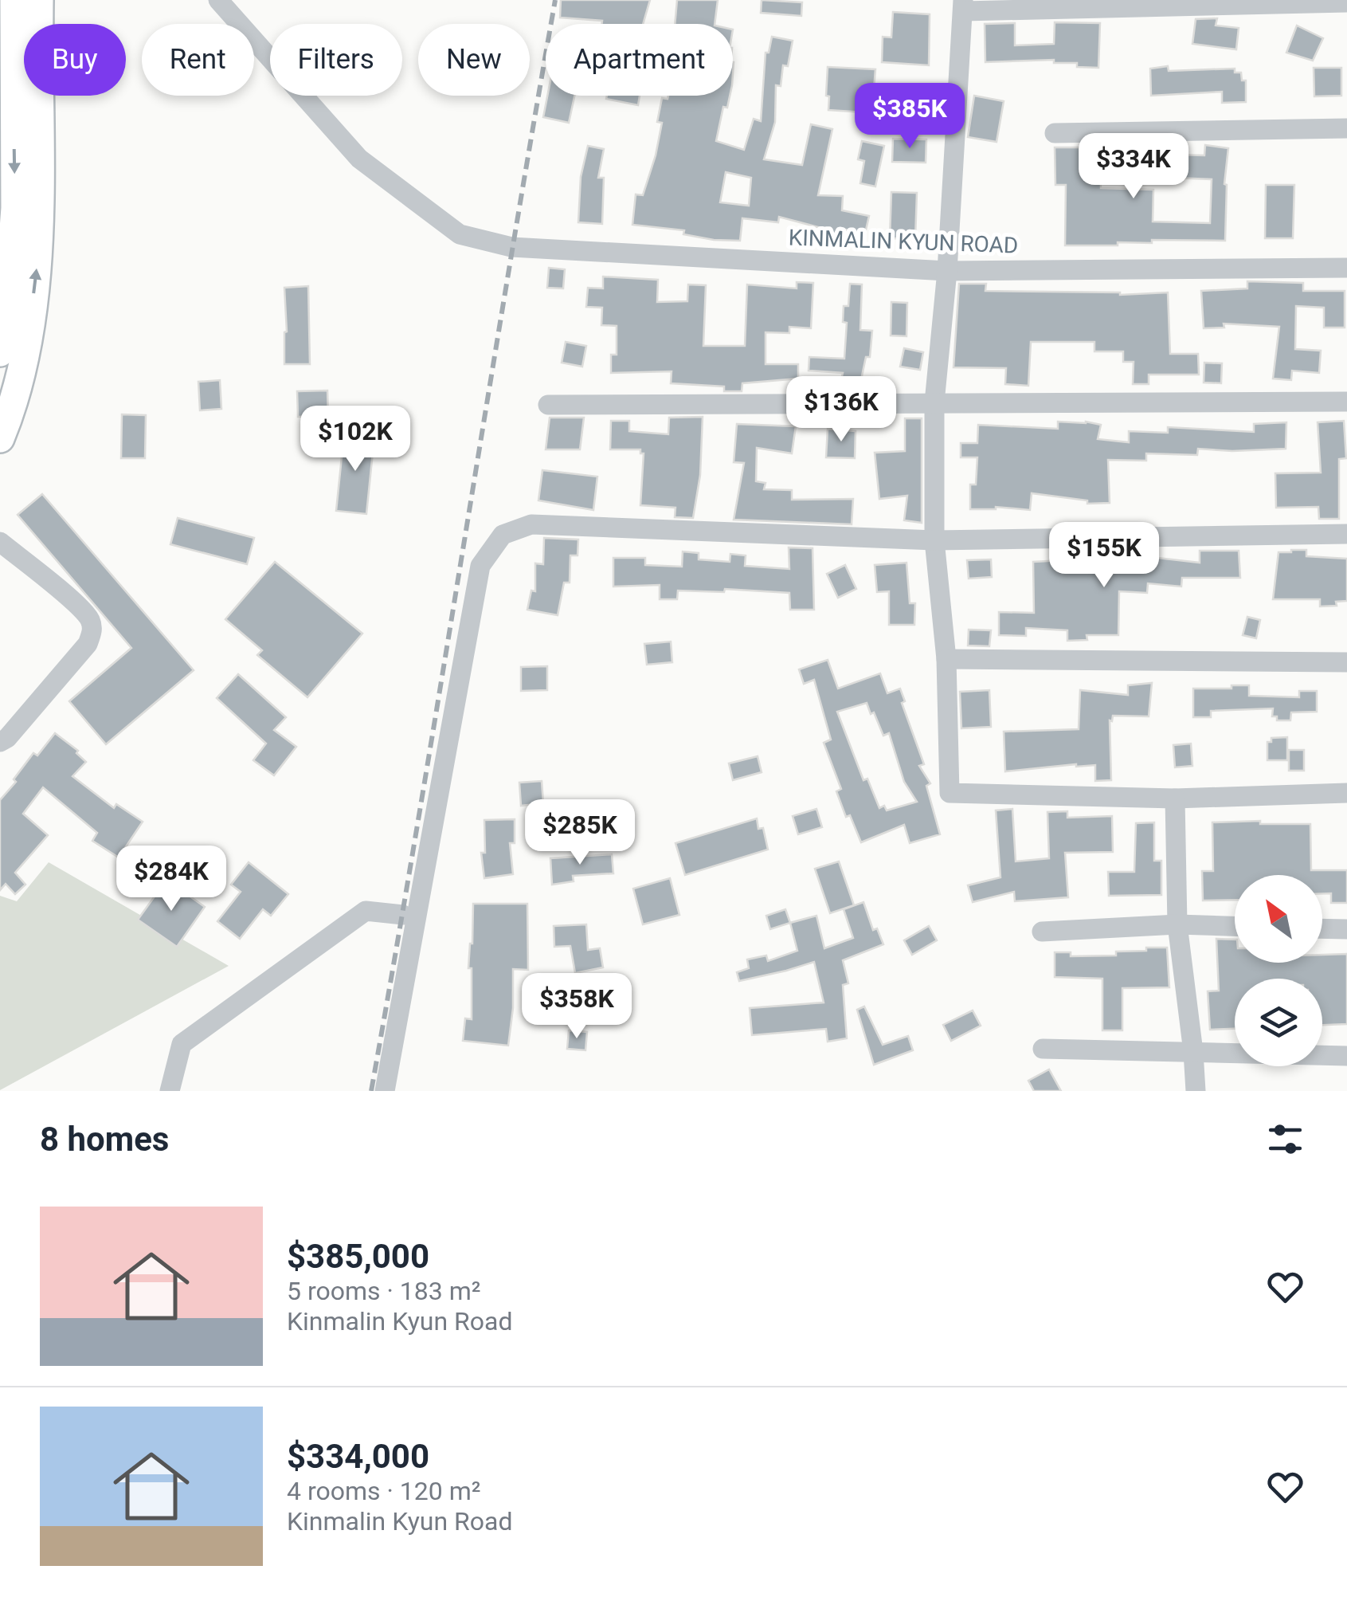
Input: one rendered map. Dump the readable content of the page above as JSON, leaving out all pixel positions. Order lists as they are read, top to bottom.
{
  "streets": {
    "street": ["KINMALIN KYUN ROAD"]
  },
  "north": "top left",
  "page": {
    "chip": [
      "Buy",
      "Rent",
      "Filters",
      "New",
      "Apartment"
    ],
    "price": [
      "$385K",
      "$334K",
      "$136K",
      "$102K",
      "$155K",
      "$285K",
      "$284K",
      "$358K"
    ],
    "heading": "8 homes",
    "list": [
      {
        "name": "$385,000",
        "note": "5 rooms · 183 m² · Kinmalin Kyun Road"
      },
      {
        "name": "$334,000",
        "note": "4 rooms · 120 m² · Kinmalin Kyun Road"
      }
    ]
  }
}
